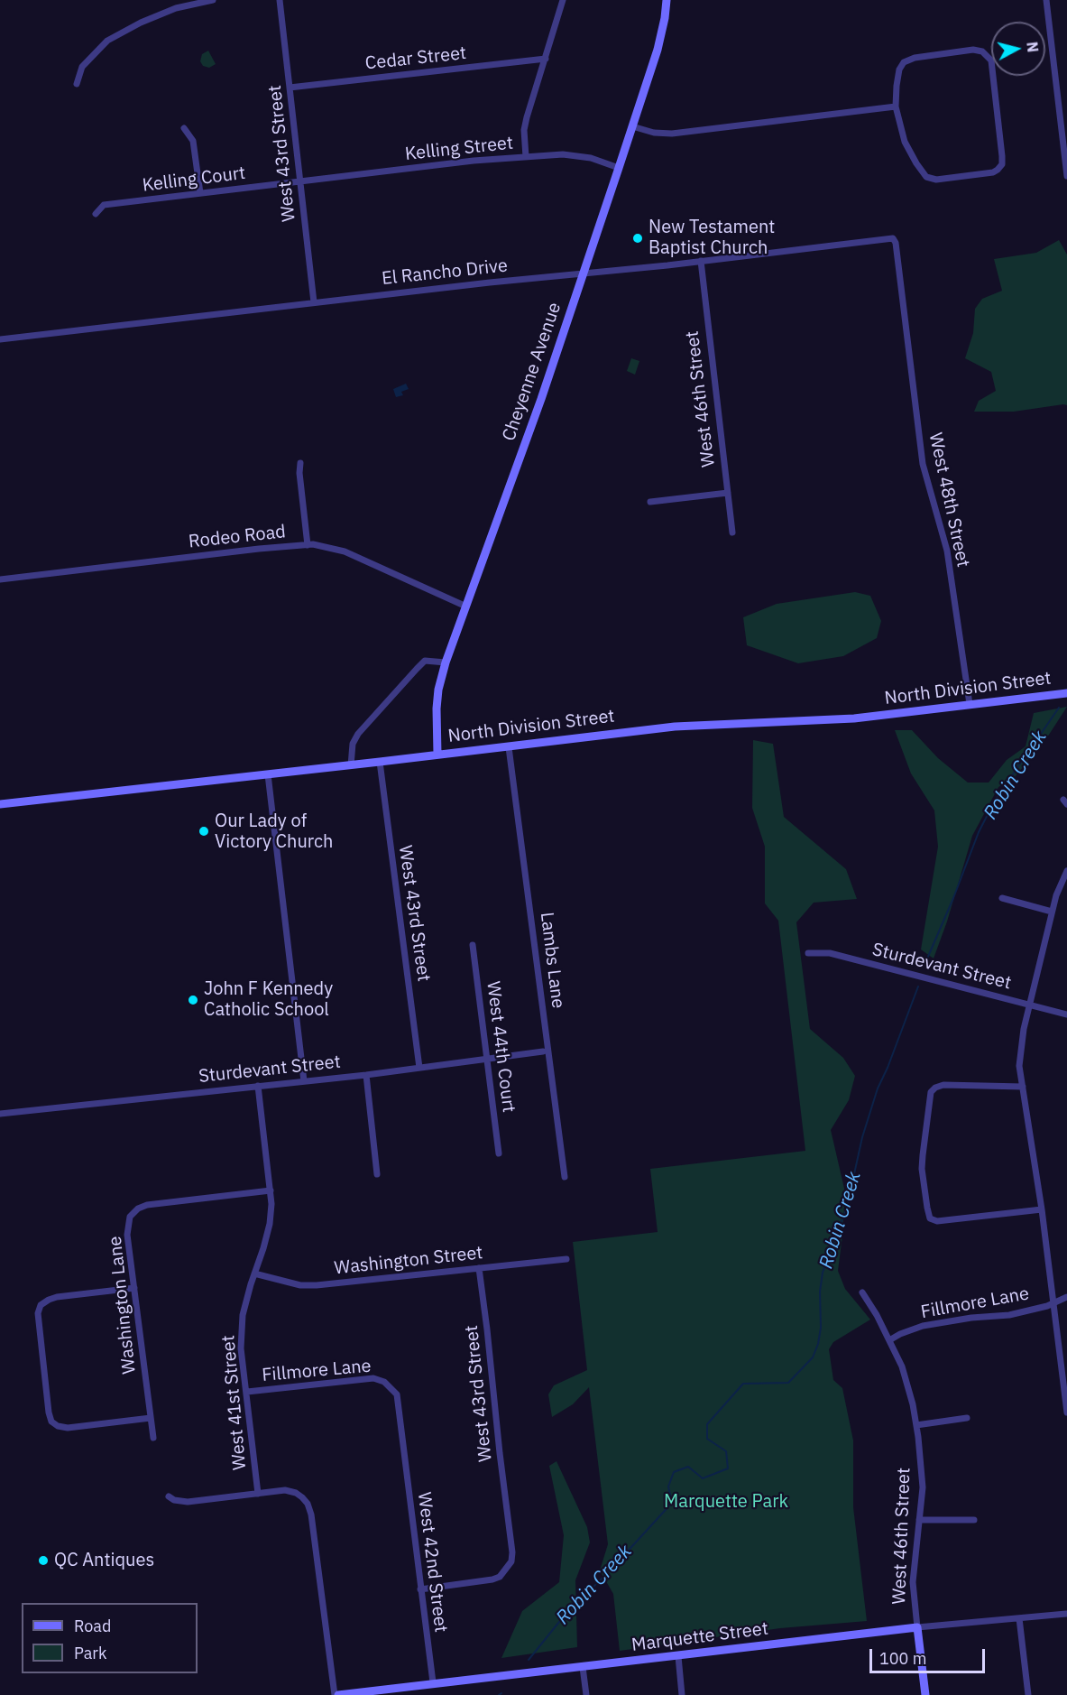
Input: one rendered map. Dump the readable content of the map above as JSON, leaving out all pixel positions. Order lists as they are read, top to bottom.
{
  "streets": {
    "street": [
      "Cedar Street",
      "Kelling Street",
      "West 43rd Street",
      "Kelling Court",
      "El Rancho Drive",
      "Cheyenne Avenue",
      "West 46th Street",
      "West 48th Street",
      "Rodeo Road",
      "North Division Street",
      "Lambs Lane",
      "Sturdevant Street",
      "West 44th Court",
      "Washington Street",
      "Fillmore Lane",
      "Washington Lane",
      "West 41st Street",
      "West 42nd Street",
      "Marquette Street"
    ]
  },
  "crossings": [
    ["Cedar Street", "West 43rd Street"],
    ["Kelling Street", "West 43rd Street"],
    ["Kelling Street", "Kelling Court"],
    ["Kelling Street", "Cheyenne Avenue"],
    ["West 43rd Street", "Kelling Court"],
    ["West 43rd Street", "El Rancho Drive"],
    ["West 43rd Street", "North Division Street"],
    ["West 43rd Street", "Sturdevant Street"],
    ["West 43rd Street", "Washington Street"],
    ["West 43rd Street", "West 42nd Street"],
    ["El Rancho Drive", "Cheyenne Avenue"],
    ["El Rancho Drive", "West 46th Street"],
    ["El Rancho Drive", "West 48th Street"],
    ["Cheyenne Avenue", "Rodeo Road"],
    ["Cheyenne Avenue", "North Division Street"],
    ["West 46th Street", "Fillmore Lane"],
    ["West 46th Street", "Marquette Street"],
    ["West 48th Street", "North Division Street"],
    ["North Division Street", "Lambs Lane"],
    ["Sturdevant Street", "West 44th Court"],
    ["Sturdevant Street", "West 41st Street"],
    ["Washington Street", "West 41st Street"],
    ["Fillmore Lane", "West 41st Street"],
    ["Fillmore Lane", "West 42nd Street"],
    ["Washington Lane", "West 41st Street"],
    ["West 42nd Street", "Marquette Street"]
  ],
  "water": ["Robin Creek"],
  "parks": ["Marquette Park"],
  "places": [
    "New Testament Baptist Church",
    "Our Lady of Victory Church",
    "John F Kennedy Catholic School",
    "QC Antiques"
  ],
  "legend": ["Road", "Park"],
  "scale_bar": "100 m",
  "north": "right"
}
